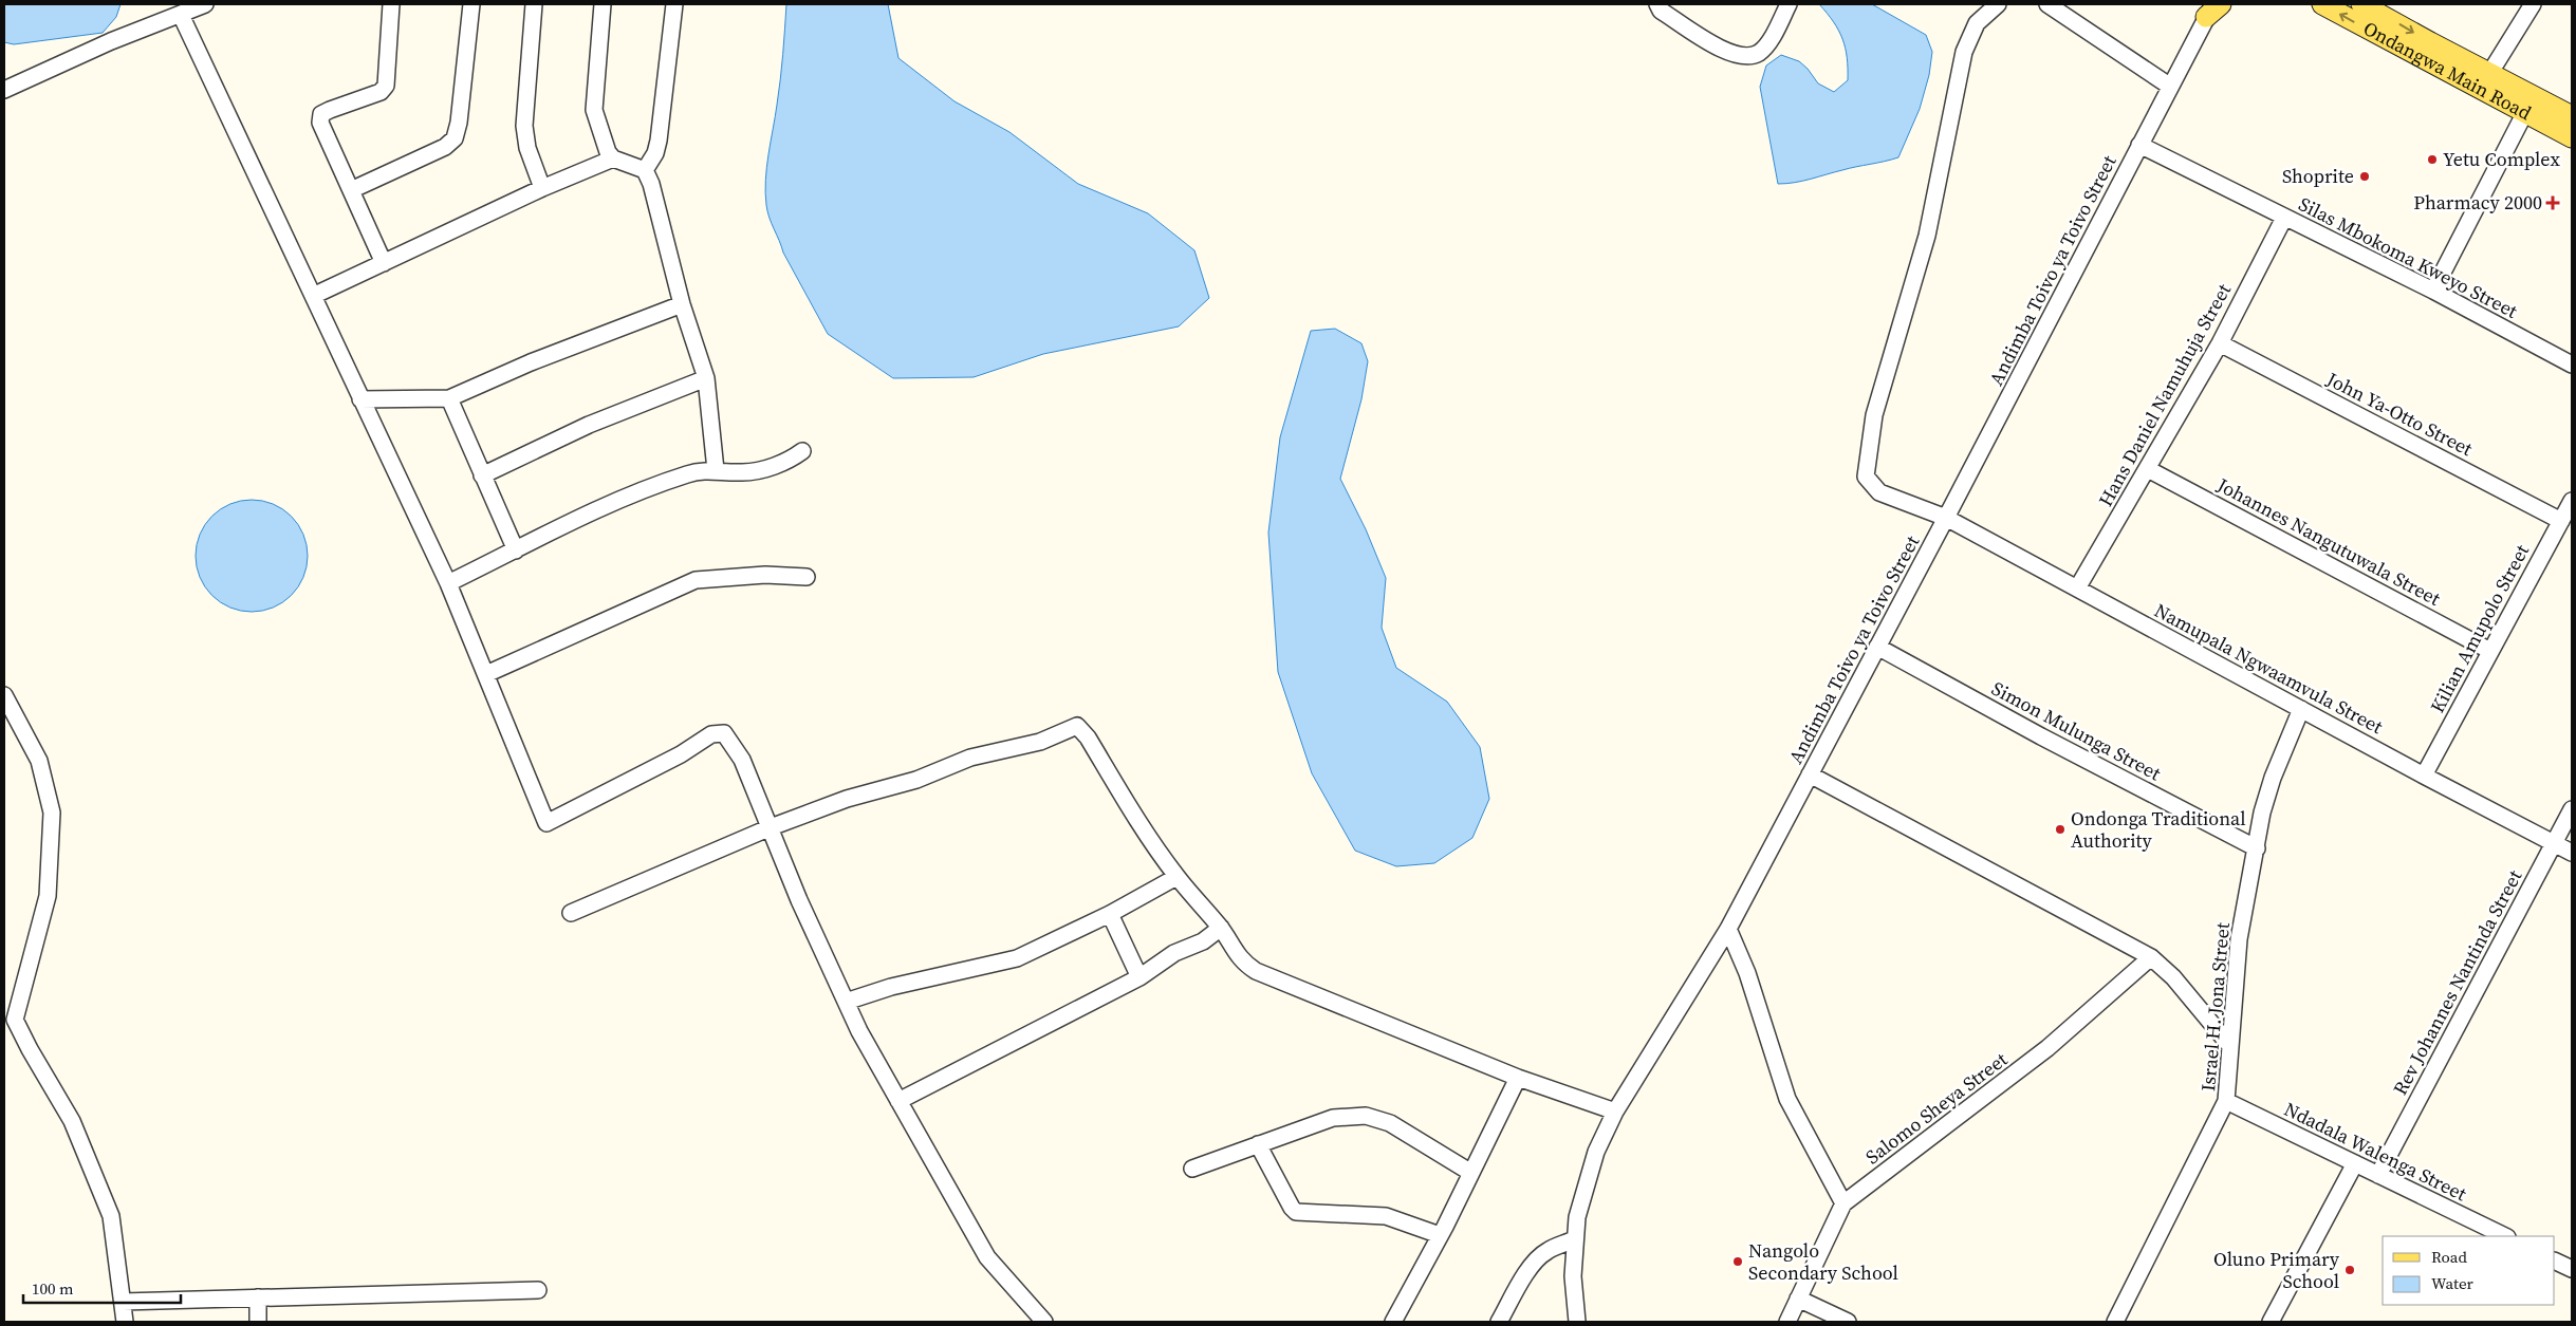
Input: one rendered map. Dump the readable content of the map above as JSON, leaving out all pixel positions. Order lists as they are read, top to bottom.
{
  "streets": {
    "main road": ["Ondangwa Main Road"],
    "street": [
      "Silas Mbokoma Kweyo Street",
      "Andimba Toivo ya Toivo Street",
      "Hans Daniel Namuhuja Street",
      "John Ya-Otto Street",
      "Johannes Nangutuwala Street",
      "Kilian Amupolo Street",
      "Namupala Ngwaamvula Street",
      "Simon Mulunga Street",
      "Rev Johannes Nantinda Street",
      "Israel H. Jona Street",
      "Salomo Sheya Street",
      "Ndadala Walenga Street"
    ]
  },
  "crossings": [
    ["Silas Mbokoma Kweyo Street", "Andimba Toivo ya Toivo Street"],
    ["Silas Mbokoma Kweyo Street", "Hans Daniel Namuhuja Street"],
    ["Andimba Toivo ya Toivo Street", "Namupala Ngwaamvula Street"],
    ["Andimba Toivo ya Toivo Street", "Simon Mulunga Street"],
    ["Hans Daniel Namuhuja Street", "John Ya-Otto Street"],
    ["Hans Daniel Namuhuja Street", "Johannes Nangutuwala Street"],
    ["Hans Daniel Namuhuja Street", "Namupala Ngwaamvula Street"],
    ["John Ya-Otto Street", "Kilian Amupolo Street"],
    ["Johannes Nangutuwala Street", "Kilian Amupolo Street"],
    ["Kilian Amupolo Street", "Namupala Ngwaamvula Street"],
    ["Namupala Ngwaamvula Street", "Rev Johannes Nantinda Street"],
    ["Namupala Ngwaamvula Street", "Israel H. Jona Street"],
    ["Simon Mulunga Street", "Israel H. Jona Street"],
    ["Rev Johannes Nantinda Street", "Ndadala Walenga Street"],
    ["Israel H. Jona Street", "Ndadala Walenga Street"]
  ],
  "places": {
    "other": [
      "Yetu Complex",
      "Shoprite",
      "Ondonga Traditional Authority",
      "Nangolo Secondary School",
      "Oluno Primary School"
    ],
    "health": ["Pharmacy 2000"]
  },
  "legend": ["Road", "Water"],
  "scale_bar": "100 m"
}
